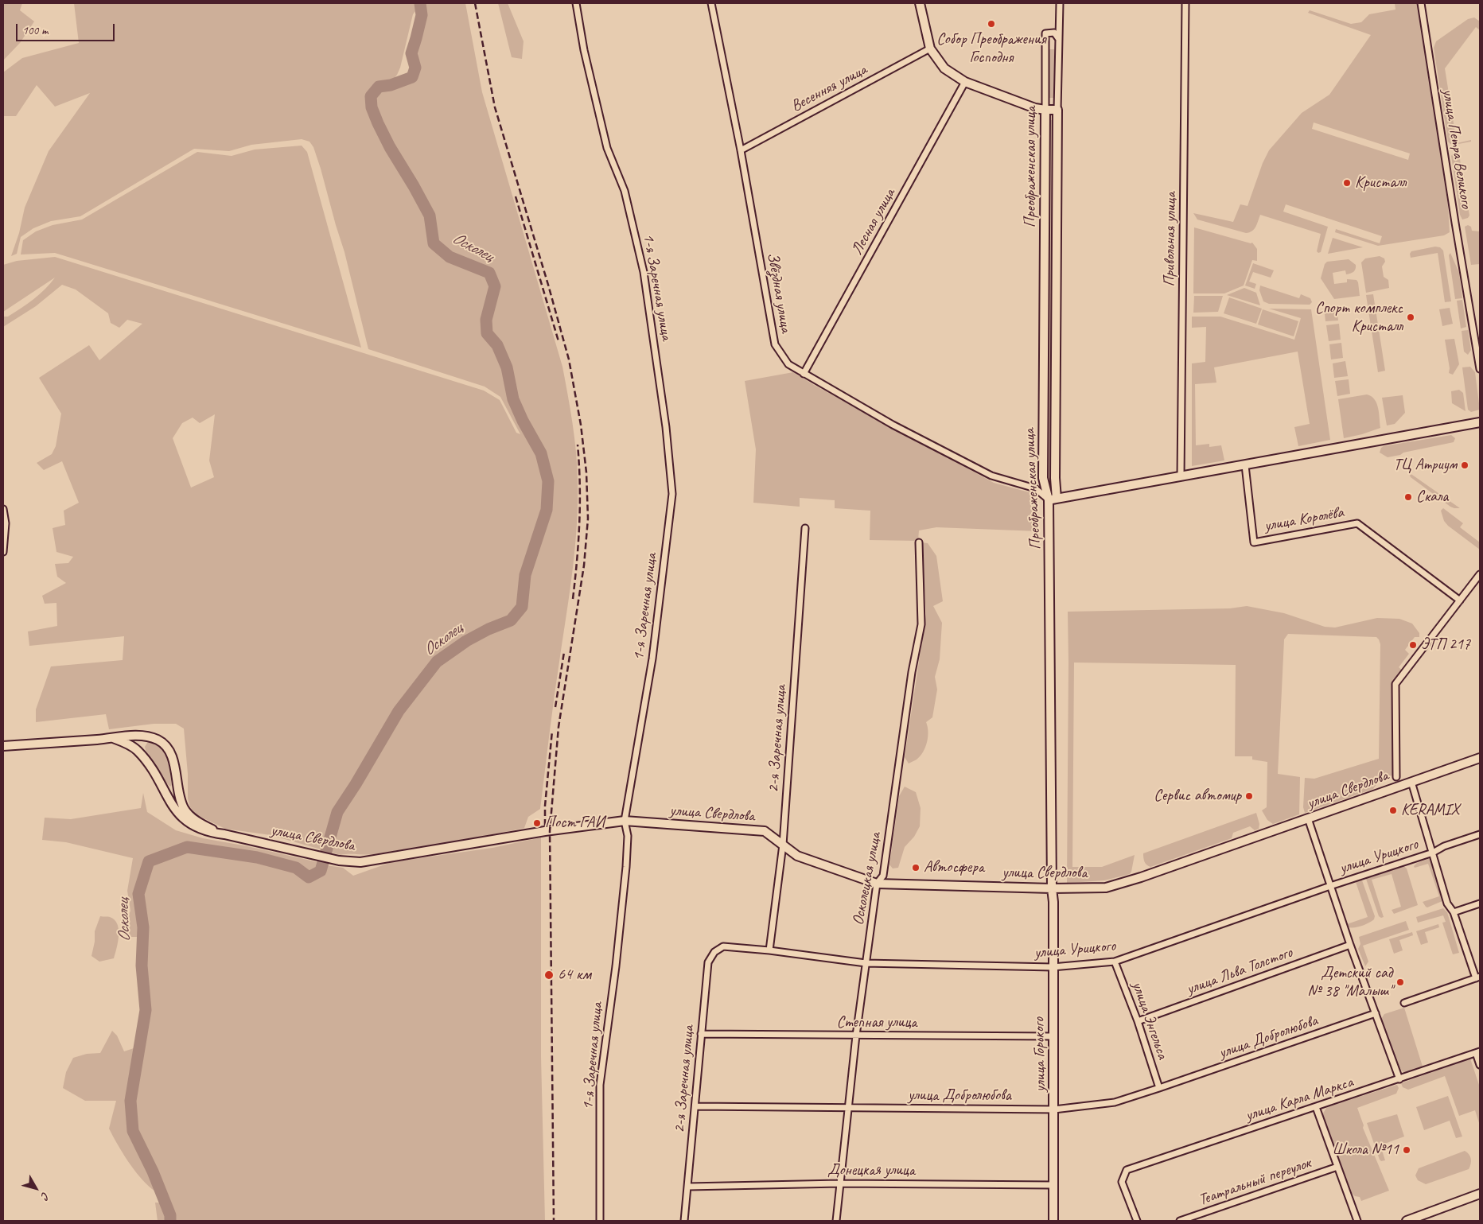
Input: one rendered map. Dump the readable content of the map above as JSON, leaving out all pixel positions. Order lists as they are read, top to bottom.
{
  "streets": {
    "main road": ["Преображенская улица", "улица Свердлова", "улица Горького"],
    "street": [
      "Весенняя улица",
      "улица Петра Великого",
      "Лесная улица",
      "Привольная улица",
      "1-я Заречная улица",
      "Звёздная улица",
      "улица Королёва",
      "2-я Заречная улица",
      "улица Урицкого",
      "Осколецкая улица",
      "улица Льва Толстого",
      "улица Энгельса",
      "Степная улица",
      "улица Добролюбова",
      "улица Карла Маркса",
      "Донецкая улица",
      "Театральный переулок"
    ]
  },
  "crossings": [
    ["Весенняя улица", "Звёздная улица"],
    ["Преображенская улица", "Звёздная улица"],
    ["Преображенская улица", "улица Свердлова"],
    ["Преображенская улица", "улица Горького"],
    ["Лесная улица", "Звёздная улица"],
    ["1-я Заречная улица", "улица Свердлова"],
    ["улица Королёва", "улица Свердлова"],
    ["2-я Заречная улица", "улица Свердлова"],
    ["2-я Заречная улица", "улица Урицкого"],
    ["2-я Заречная улица", "Степная улица"],
    ["2-я Заречная улица", "улица Добролюбова"],
    ["2-я Заречная улица", "Донецкая улица"],
    ["улица Свердлова", "Осколецкая улица"],
    ["улица Свердлова", "улица Горького"],
    ["улица Урицкого", "Осколецкая улица"],
    ["улица Урицкого", "улица Энгельса"],
    ["улица Урицкого", "улица Горького"],
    ["Осколецкая улица", "Степная улица"],
    ["Осколецкая улица", "улица Добролюбова"],
    ["Осколецкая улица", "Донецкая улица"],
    ["улица Льва Толстого", "улица Энгельса"],
    ["улица Энгельса", "улица Добролюбова"],
    ["Степная улица", "улица Горького"],
    ["улица Добролюбова", "улица Горького"],
    ["улица Горького", "Донецкая улица"]
  ],
  "water": ["Осколец"],
  "places": [
    "Собор Преображения Господня",
    "Кристалл",
    "Спорт комплекс Кристалл",
    "ТЦ Атриум",
    "Скала",
    "ЭТП 217",
    "Сервис автомир",
    "KERAMIX",
    "Пост ГАИ",
    "Автосфера",
    "64 км",
    "Детский сад № 38 \"Малыш\"",
    "Школа №11"
  ],
  "scale_bar": "100 m",
  "north": "bottom right"
}
